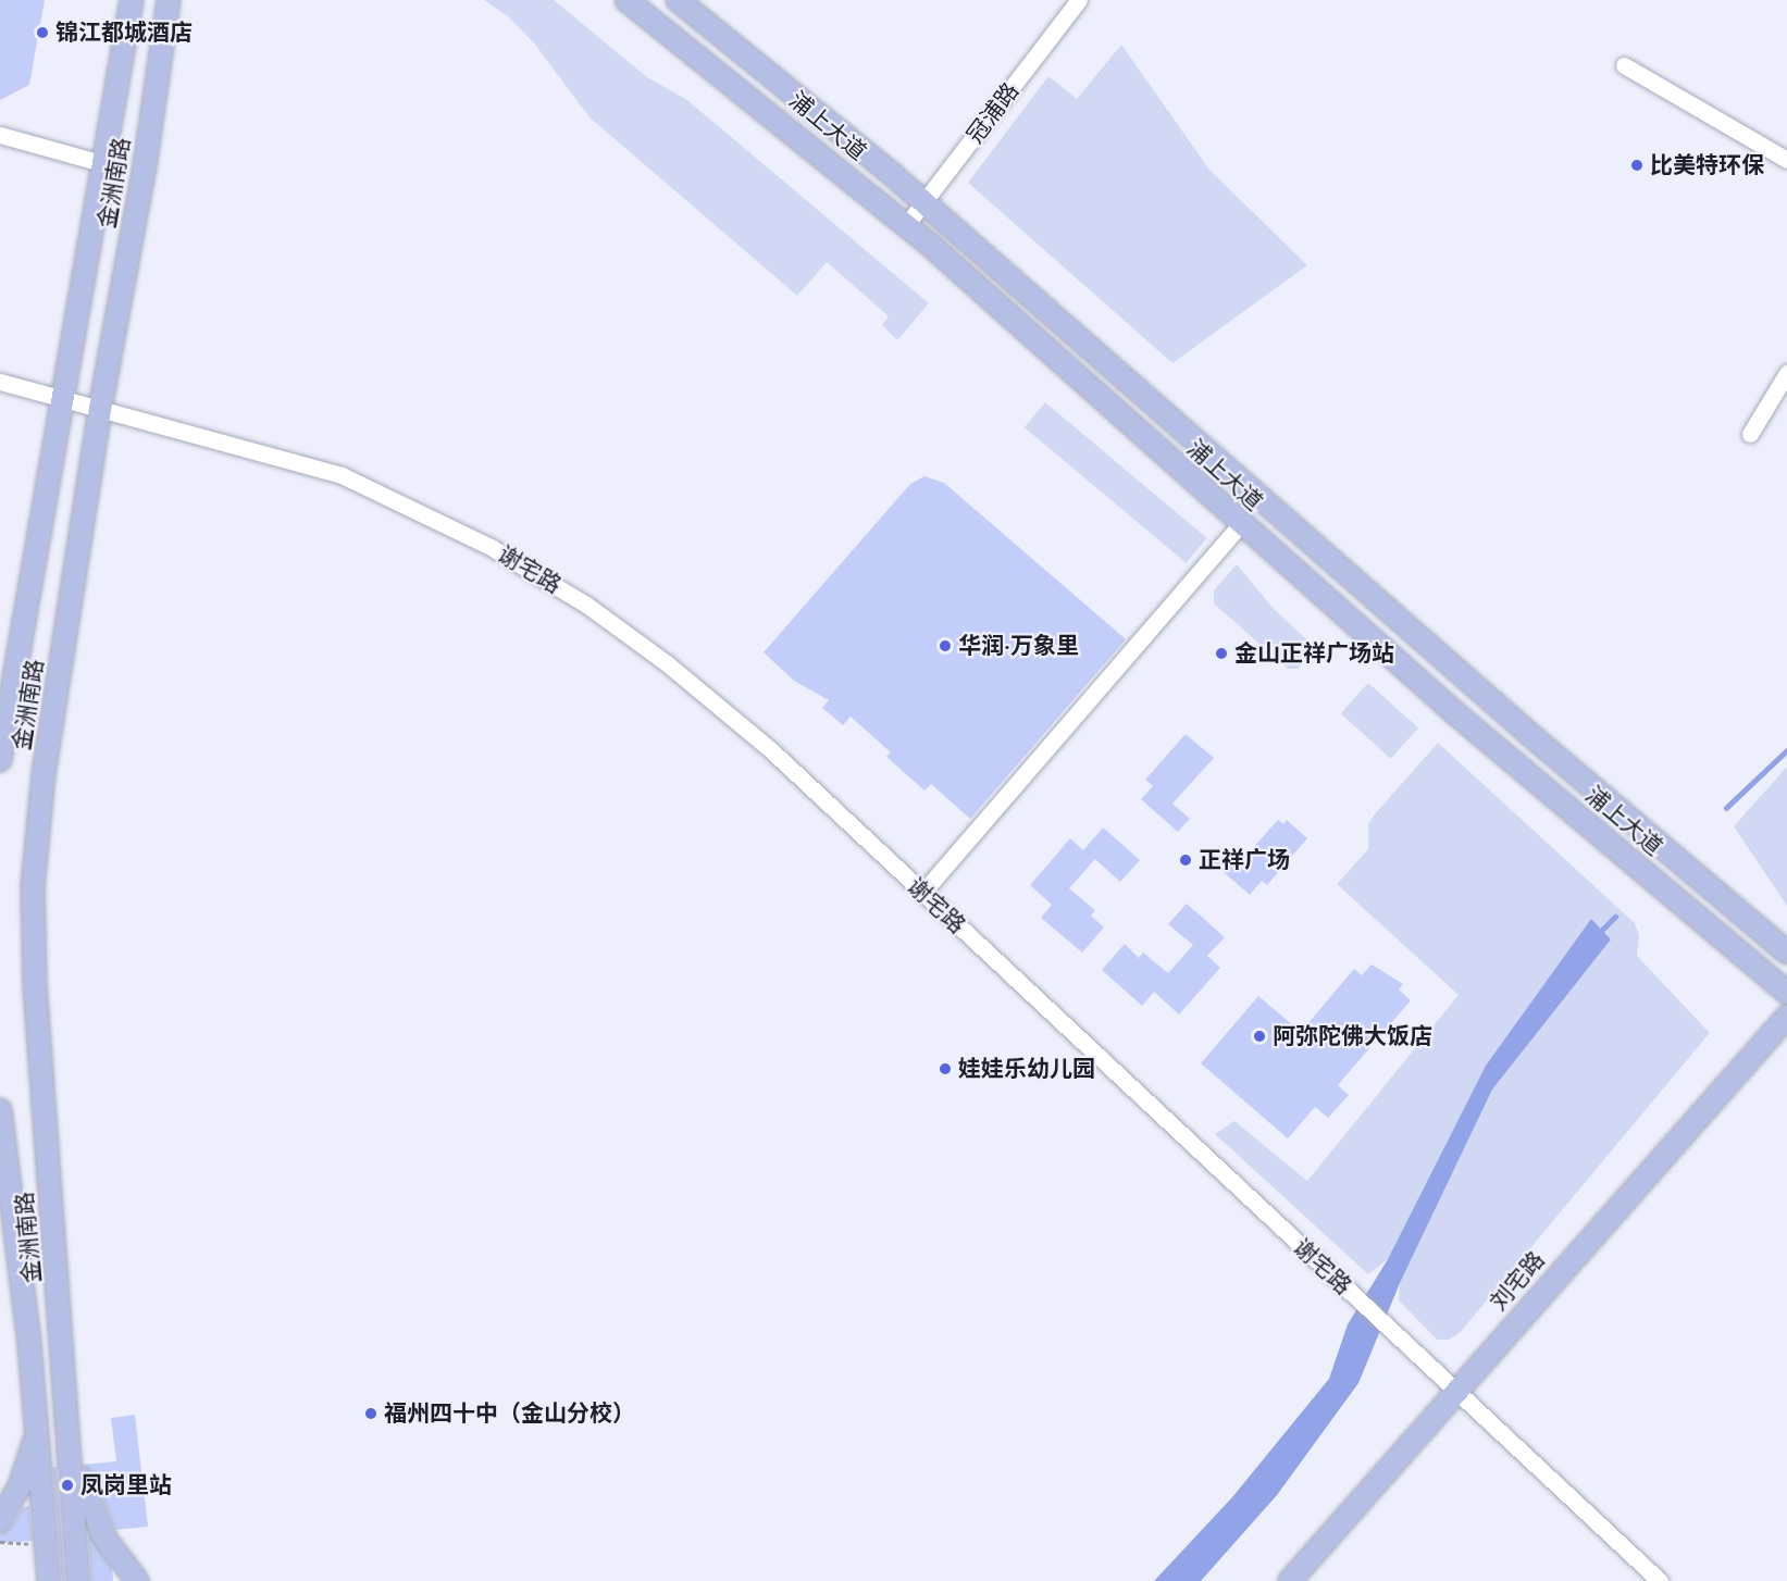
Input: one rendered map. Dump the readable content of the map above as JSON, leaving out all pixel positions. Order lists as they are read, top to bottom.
{
  "streets": {
    "main road": ["浦上大道", "金洲南路", "刘宅路"],
    "street": ["冠浦路", "谢宅路"]
  },
  "crossings": [
    ["冠浦路", "浦上大道"],
    ["金洲南路", "谢宅路"],
    ["谢宅路", "刘宅路"]
  ],
  "places": [
    "锦江都城酒店",
    "比美特环保",
    "华润·万象里",
    "金山正祥广场站",
    "正祥广场",
    "阿弥陀佛大饭店",
    "娃娃乐幼儿园",
    "福州四十中（金山分校）",
    "凤岗里站"
  ]
}
